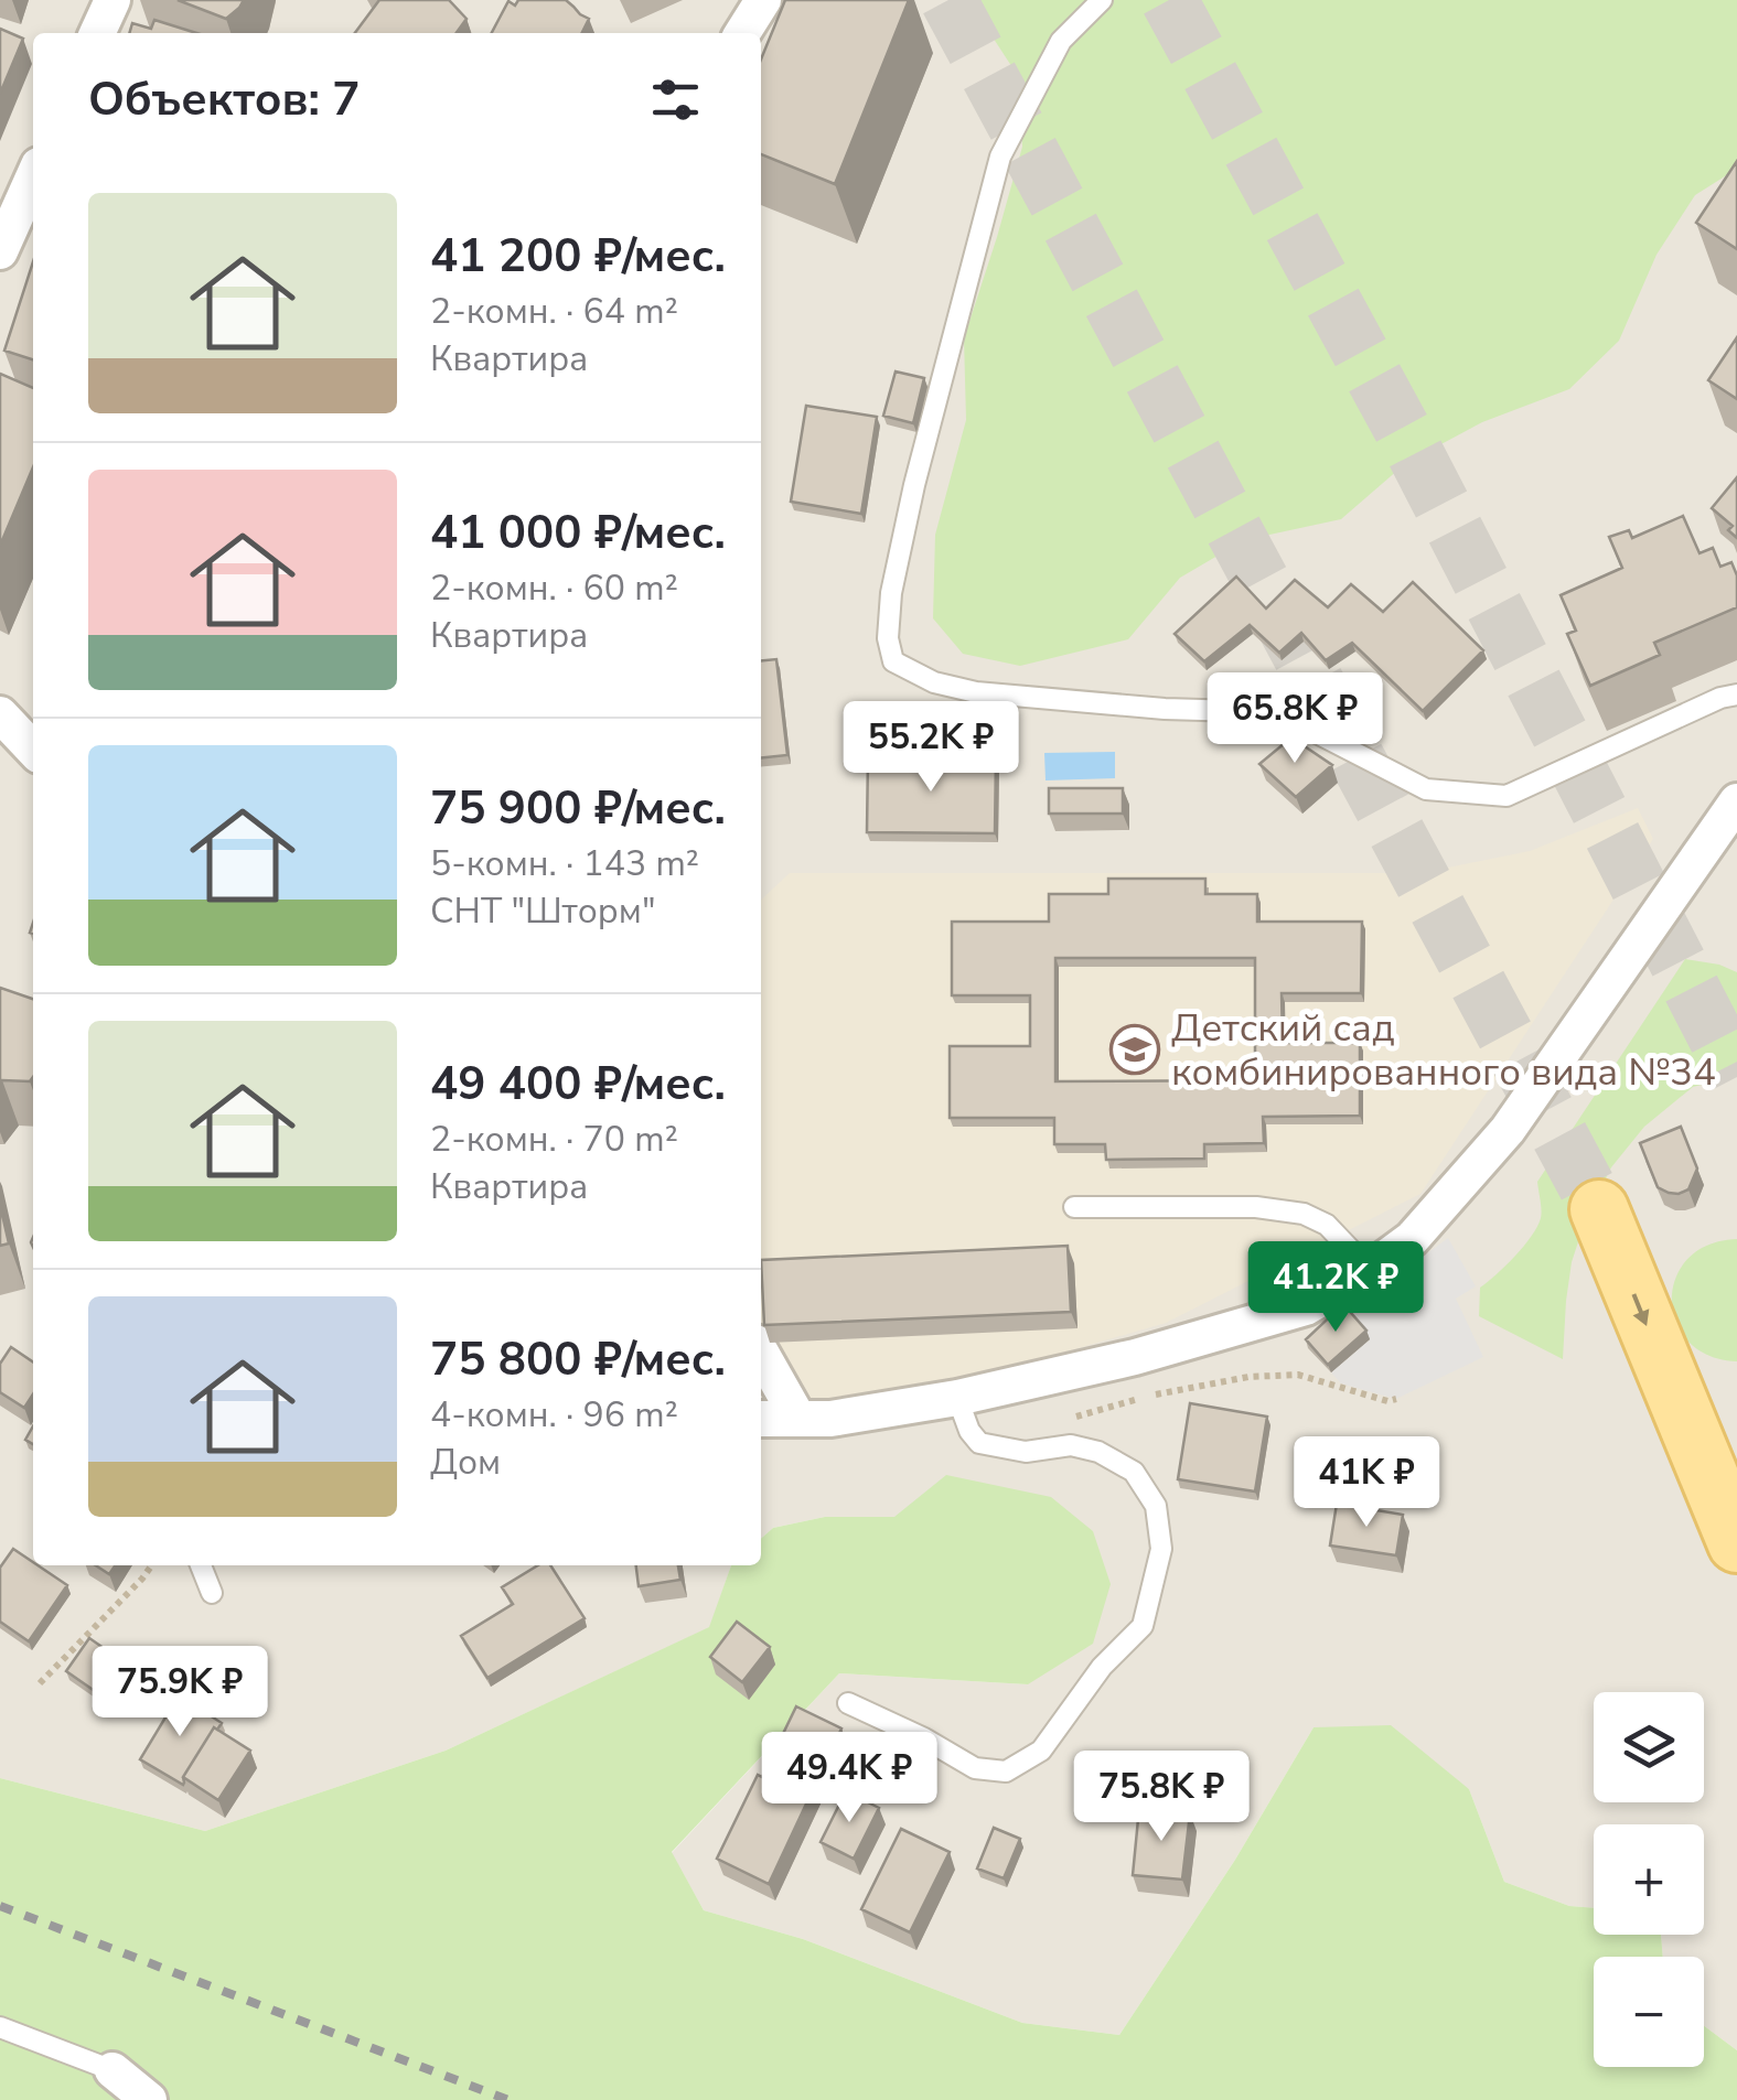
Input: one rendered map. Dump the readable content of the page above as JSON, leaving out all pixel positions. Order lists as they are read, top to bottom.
{
  "places": {
    "school or university": ["Детский сад комбинированного вида №34"]
  },
  "page": {
    "heading": "Объектов: 7",
    "list": [
      {
        "name": "41 200 ₽/мес.",
        "note": "2-комн. · 64 m² · Квартира"
      },
      {
        "name": "41 000 ₽/мес.",
        "note": "2-комн. · 60 m² · Квартира"
      },
      {
        "name": "75 900 ₽/мес.",
        "note": "5-комн. · 143 m² · СНТ \"Шторм\""
      },
      {
        "name": "49 400 ₽/мес.",
        "note": "2-комн. · 70 m² · Квартира"
      },
      {
        "name": "75 800 ₽/мес.",
        "note": "4-комн. · 96 m² · Дом"
      }
    ],
    "price": [
      "65.8K ₽",
      "55.2K ₽",
      "41.2K ₽",
      "41K ₽",
      "75.9K ₽",
      "49.4K ₽",
      "75.8K ₽"
    ],
    "map_buttons": ["+", "−"]
  }
}
